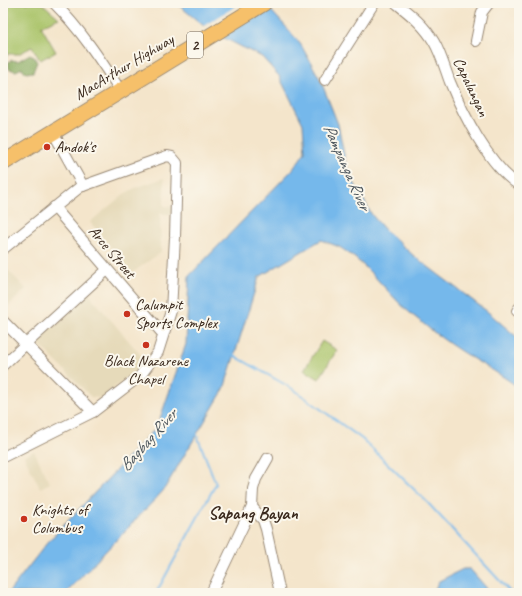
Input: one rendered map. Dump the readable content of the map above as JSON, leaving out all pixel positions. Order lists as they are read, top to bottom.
{
  "streets": {
    "highway": ["2", "MacArthur Highway"],
    "street": ["Capalangan", "Arce Street"]
  },
  "districts": ["Sapang Bayan"],
  "water": ["Pampanga River", "Bagbag River"],
  "places": [
    "Andok's",
    "Calumpit Sports Complex",
    "Black Nazarene Chapel",
    "Knights of Columbus"
  ]
}
